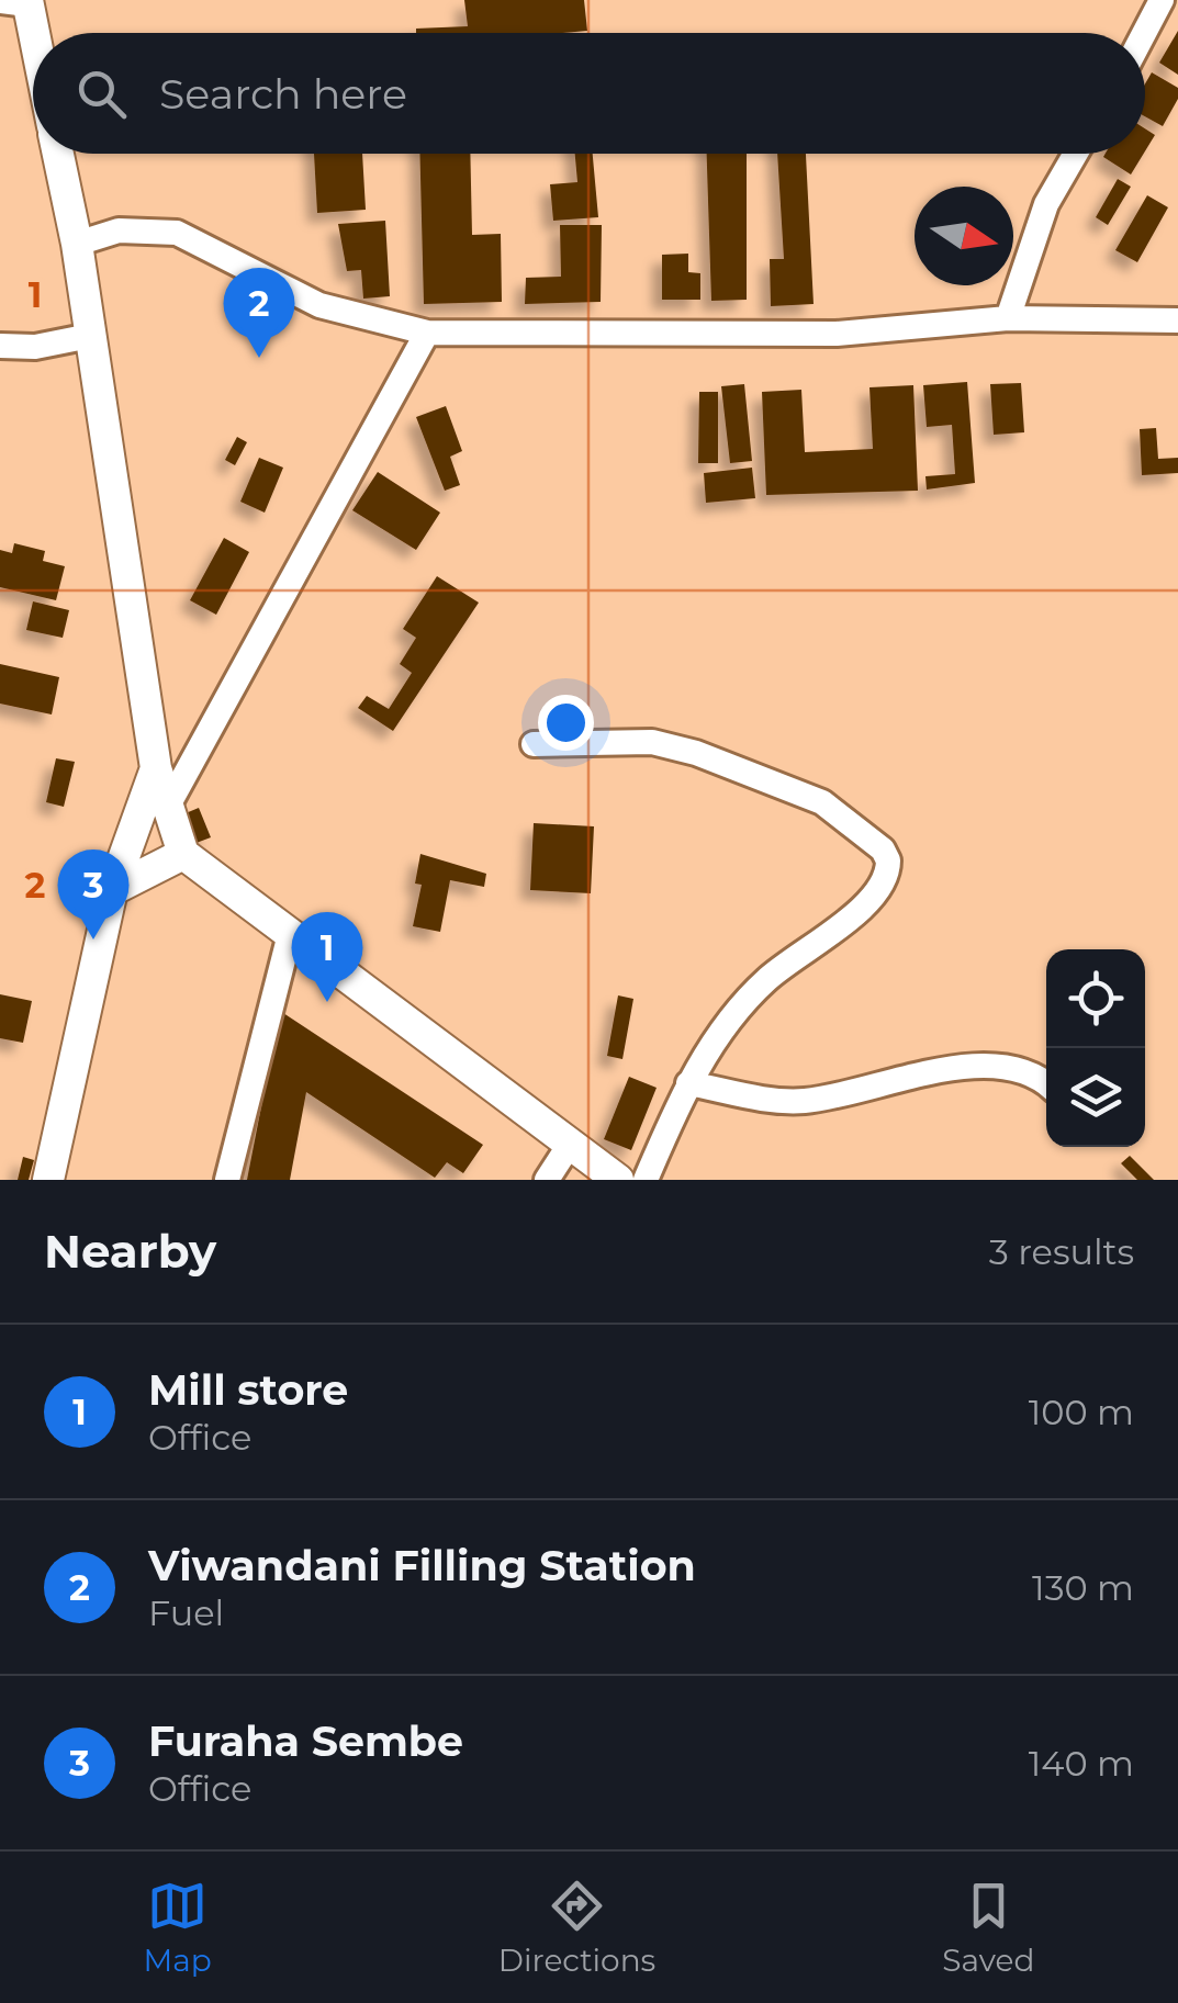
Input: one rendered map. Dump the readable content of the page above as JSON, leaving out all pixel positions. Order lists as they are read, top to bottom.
{
  "north": "right",
  "page": {
    "search": "Search here",
    "pins": ["2", "3", "1"],
    "heading": ["Nearby", "3 results"],
    "list": [
      {
        "mark": "1",
        "name": "Mill store",
        "note": "Office",
        "value": "100 m"
      },
      {
        "mark": "2",
        "name": "Viwandani Filling Station",
        "note": "Fuel",
        "value": "130 m"
      },
      {
        "mark": "3",
        "name": "Furaha Sembe",
        "note": "Office",
        "value": "140 m"
      }
    ],
    "nav": ["Map", "Directions", "Saved"]
  },
  "grid": {
    "rows": ["1", "2"]
  }
}
